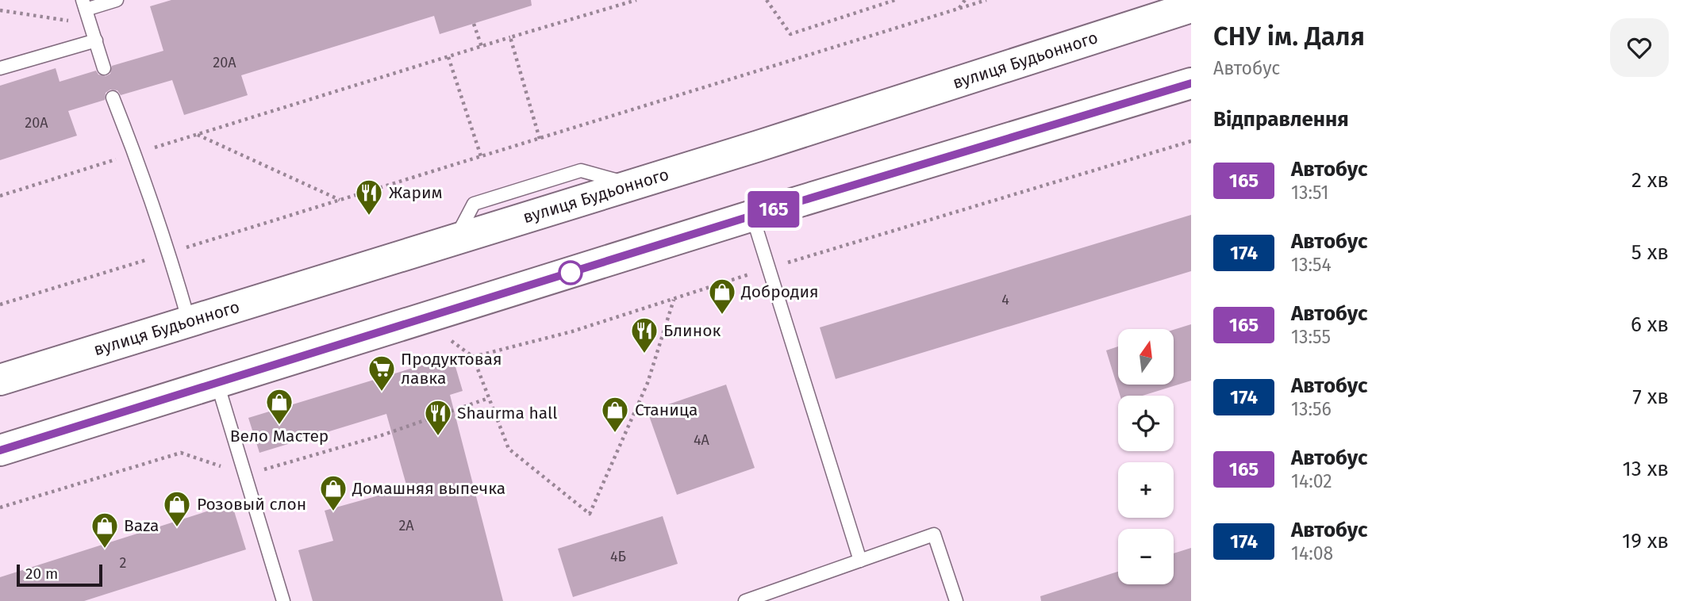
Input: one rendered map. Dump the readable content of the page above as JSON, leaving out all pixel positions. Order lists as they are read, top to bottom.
{
  "streets": {
    "main road": ["вулиця Будьонного"]
  },
  "places": {
    "restaurant": ["Жарим", "Блинок", "Shaurma hall"],
    "shop": [
      "Добродия",
      "Вело Мастер",
      "Станица",
      "Домашняя выпечка",
      "Розовый слон",
      "Baza"
    ],
    "supermarket": ["Продуктовая лавка"]
  },
  "lines": ["bus line 165"],
  "house_numbers": [
    "20А",
    "20А",
    "4",
    "4А",
    "2А",
    "4Б",
    "2"
  ],
  "scale_bar": "20 m",
  "north": "top",
  "page": {
    "on_map": "165",
    "heading": [
      ["СНУ ім. Даля", "Автобус"],
      "Відправлення"
    ],
    "list": [
      {
        "mark": "165",
        "name": "Автобус",
        "note": "13:51",
        "value": "2 хв"
      },
      {
        "mark": "174",
        "name": "Автобус",
        "note": "13:54",
        "value": "5 хв"
      },
      {
        "mark": "165",
        "name": "Автобус",
        "note": "13:55",
        "value": "6 хв"
      },
      {
        "mark": "174",
        "name": "Автобус",
        "note": "13:56",
        "value": "7 хв"
      },
      {
        "mark": "165",
        "name": "Автобус",
        "note": "14:02",
        "value": "13 хв"
      },
      {
        "mark": "174",
        "name": "Автобус",
        "note": "14:08",
        "value": "19 хв"
      }
    ],
    "map_buttons": ["+", "−"],
    "scale": "20 m"
  }
}
